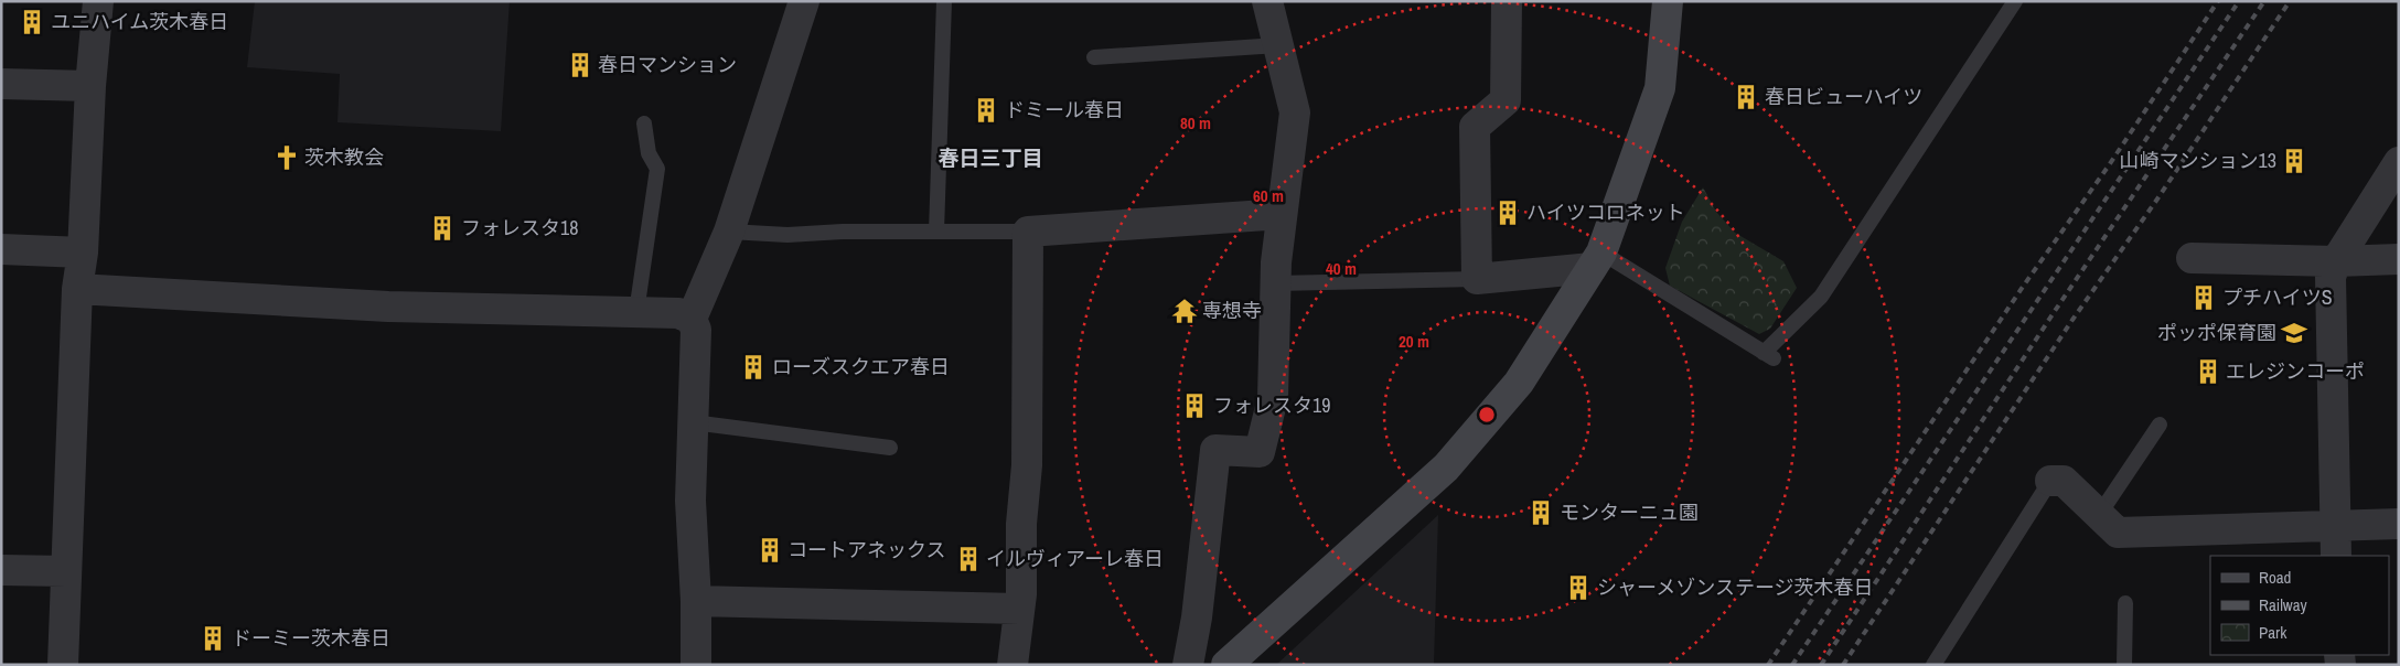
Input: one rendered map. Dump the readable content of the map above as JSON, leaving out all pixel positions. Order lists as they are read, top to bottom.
{
  "districts": ["春日三丁目"],
  "places": {
    "building": [
      "ユニハイム茨木春日",
      "春日マンション",
      "春日ビューハイツ",
      "ドミール春日",
      "山崎マンション13",
      "ハイツコロネット",
      "フォレスタ18",
      "プチハイツS",
      "ローズスクエア春日",
      "エレジンコーポ",
      "フォレスタ19",
      "モンターニュ園",
      "コートアネックス",
      "イルヴィアーレ春日",
      "シャーメゾンステージ茨木春日",
      "ドーミー茨木春日"
    ],
    "church": ["茨木教会"],
    "temple": ["専想寺"],
    "school or university": ["ポッポ保育園"]
  },
  "legend": ["Road", "Railway", "Park"],
  "rings": [
    "80 m",
    "60 m",
    "40 m",
    "20 m"
  ]
}
